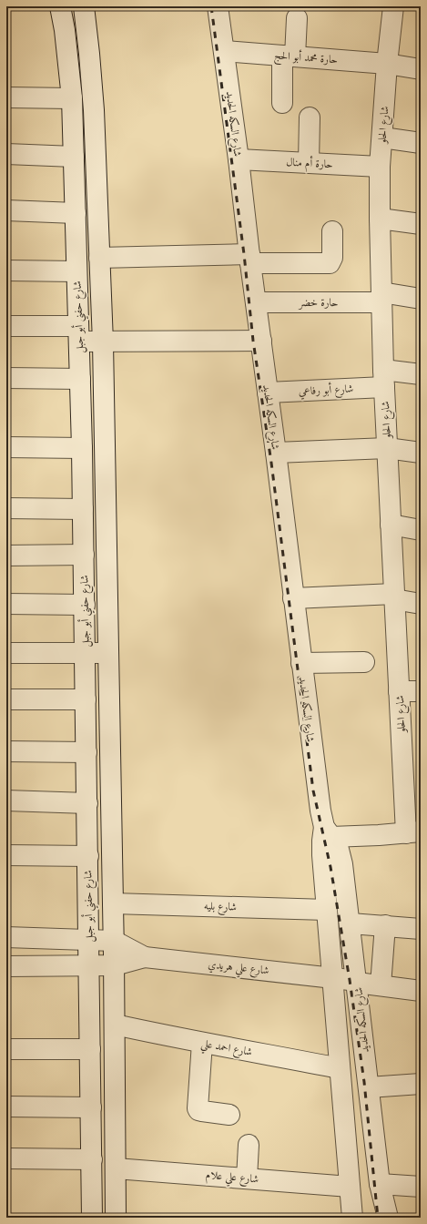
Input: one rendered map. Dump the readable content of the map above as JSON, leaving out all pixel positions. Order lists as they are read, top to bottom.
{
  "streets": {
    "street": [
      "حارة محمد أبو الحج",
      "شارع السكه الحديد",
      "شارع الحلو",
      "حارة أم منال",
      "حارة خضر",
      "شارع حفني أبو جبل",
      "شارع أبو رفاعي",
      "شارع بليه",
      "شارع علي هريدي",
      "شارع احمد علي",
      "شارع علي علام"
    ]
  },
  "crossings": [
    ["حارة محمد أبو الحج", "شارع السكه الحديد"],
    ["حارة محمد أبو الحج", "شارع الحلو"],
    ["شارع السكه الحديد", "حارة أم منال"],
    ["شارع السكه الحديد", "حارة خضر"],
    ["شارع السكه الحديد", "شارع أبو رفاعي"],
    ["شارع السكه الحديد", "شارع بليه"],
    ["شارع السكه الحديد", "شارع علي هريدي"],
    ["شارع السكه الحديد", "شارع احمد علي"],
    ["شارع السكه الحديد", "شارع علي علام"],
    ["شارع الحلو", "حارة أم منال"],
    ["شارع الحلو", "حارة خضر"],
    ["شارع الحلو", "شارع أبو رفاعي"],
    ["شارع حفني أبو جبل", "شارع بليه"],
    ["شارع حفني أبو جبل", "شارع علي هريدي"],
    ["شارع حفني أبو جبل", "شارع احمد علي"],
    ["شارع حفني أبو جبل", "شارع علي علام"]
  ]
}
